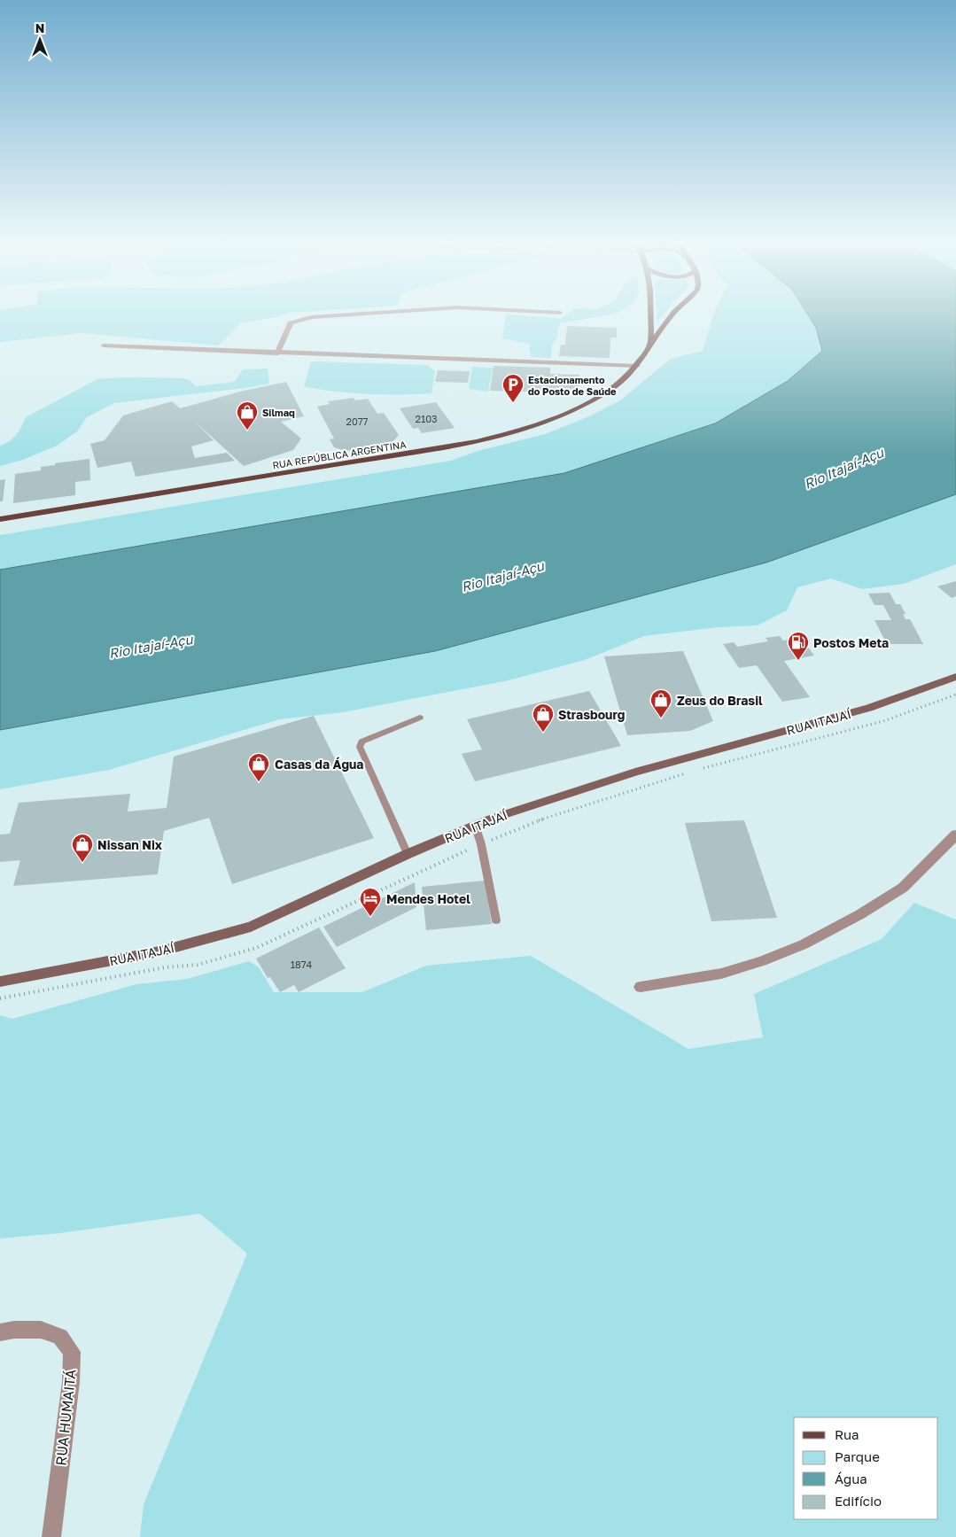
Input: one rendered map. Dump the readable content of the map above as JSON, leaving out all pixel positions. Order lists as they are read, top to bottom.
{
  "streets": {
    "main road": ["RUA REPÚBLICA ARGENTINA", "RUA ITAJAÍ"],
    "street": ["RUA HUMAITÁ"]
  },
  "water": ["Rio Itajaí-Açu"],
  "places": {
    "parking": ["Estacionamento do Posto de Saúde"],
    "shop": [
      "Silmaq",
      "Zeus do Brasil",
      "Strasbourg",
      "Casas da Água",
      "Nissan Nix"
    ],
    "fuel station": ["Postos Meta"],
    "hotel": ["Mendes Hotel"]
  },
  "house_numbers": ["2103", "2077", "1874"],
  "legend": [
    "Rua",
    "Parque",
    "Água",
    "Edifício"
  ],
  "north": "top"
}
